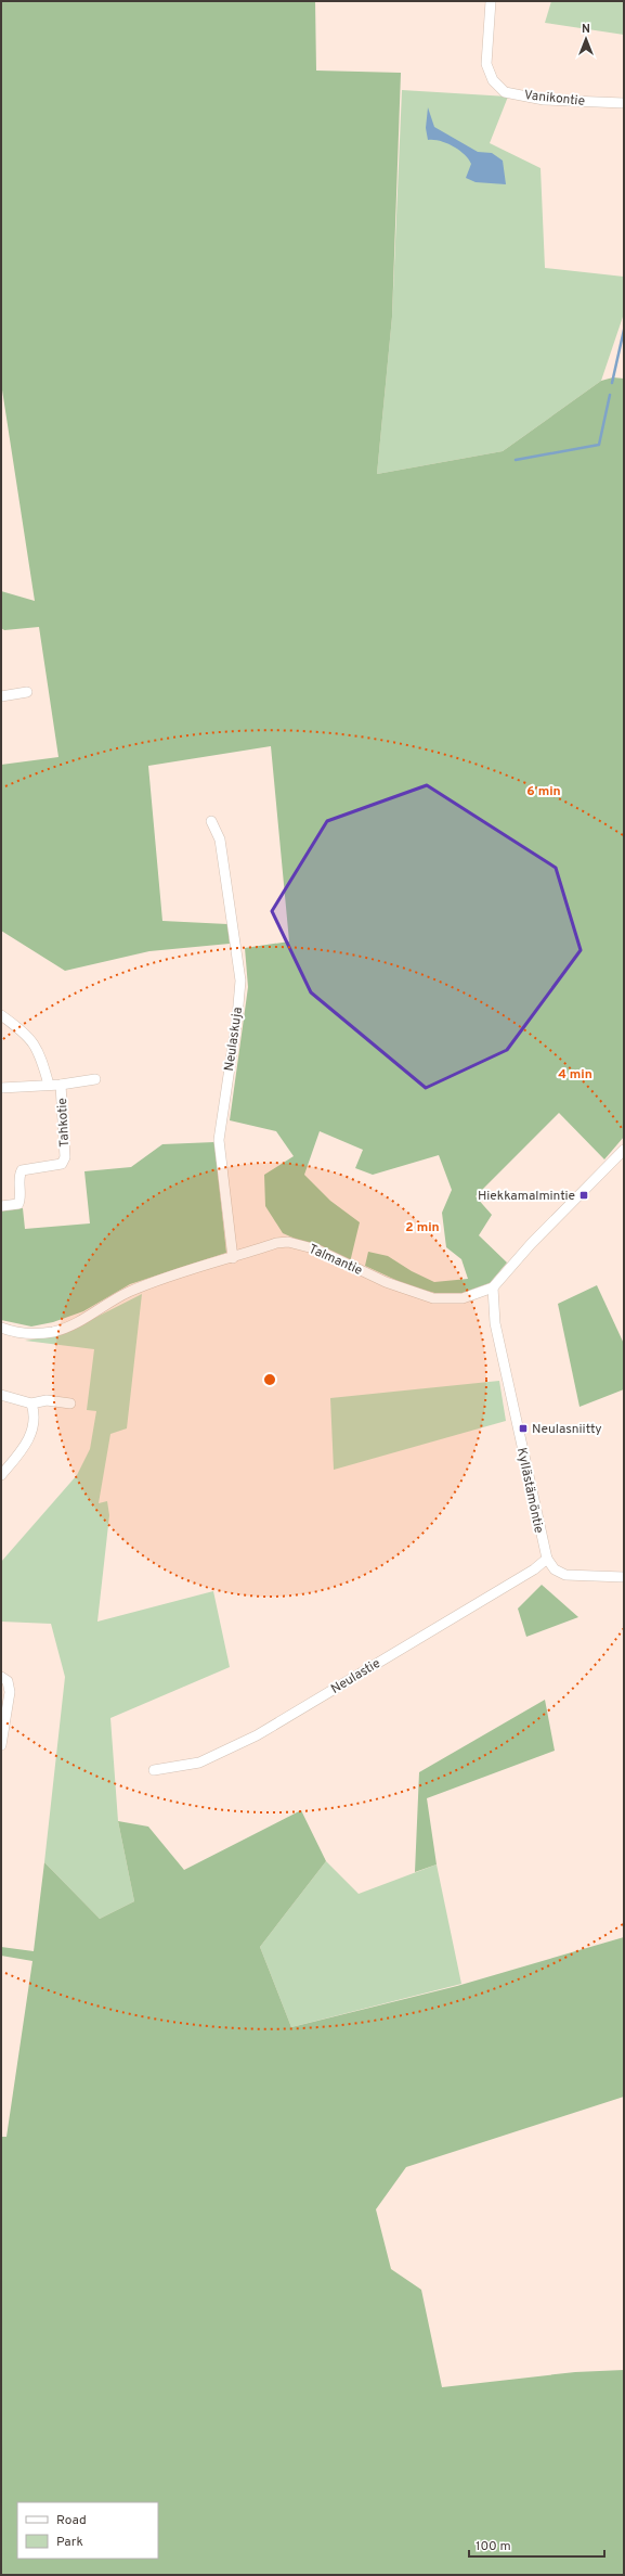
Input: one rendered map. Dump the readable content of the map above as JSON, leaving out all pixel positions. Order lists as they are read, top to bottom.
{
  "streets": {
    "street": [
      "Vanikontie",
      "Neulaskuja",
      "Tahkotie",
      "Talmantie",
      "Kyllästämöntie",
      "Neulastie"
    ]
  },
  "crossings": [
    ["Neulaskuja", "Talmantie"],
    ["Talmantie", "Kyllästämöntie"],
    ["Kyllästämöntie", "Neulastie"]
  ],
  "places": {
    "transit": ["Hiekkamalmintie", "Neulasniitty"]
  },
  "legend": ["Road", "Park"],
  "scale_bar": "100 m",
  "north": "top",
  "rings": ["6 min", "4 min", "2 min"]
}
